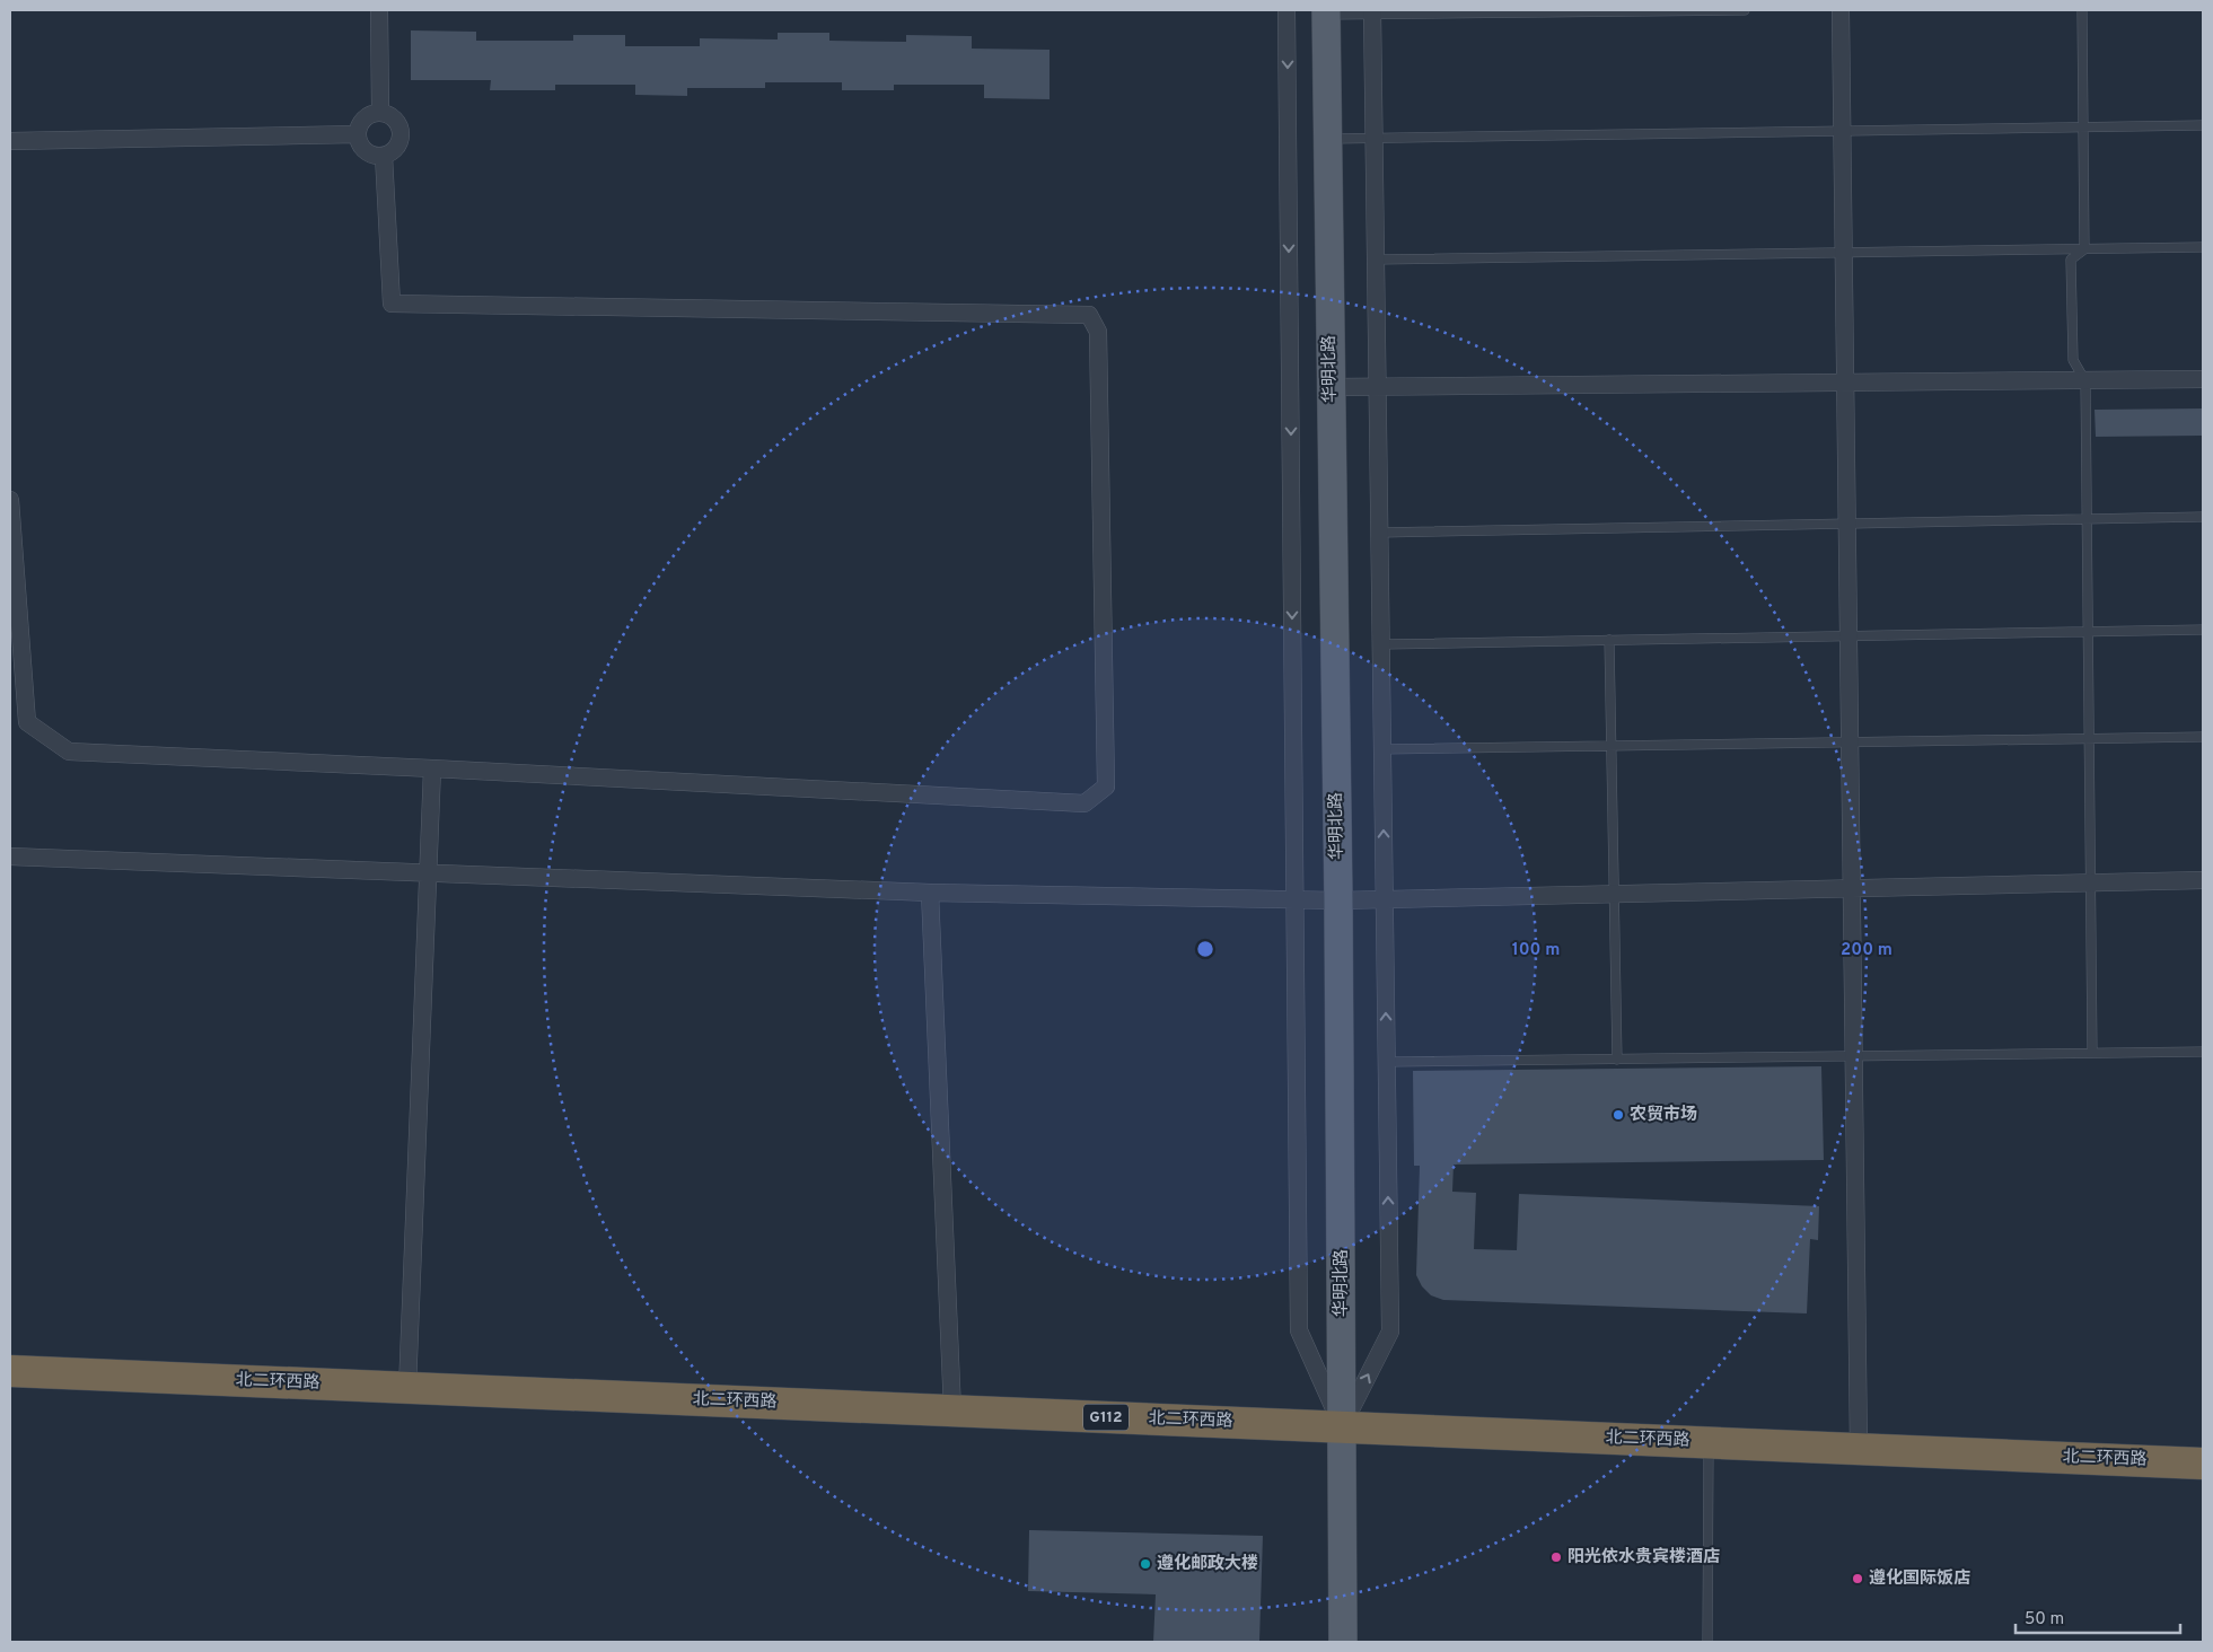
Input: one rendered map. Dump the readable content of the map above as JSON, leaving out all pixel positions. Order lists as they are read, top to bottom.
{
  "streets": {
    "highway": ["北二环西路", "G112"],
    "main road": ["华明北路"]
  },
  "crossings": [
    ["华明北路", "北二环西路"]
  ],
  "places": [
    "农贸市场",
    "阳光依水贵宾楼酒店",
    "遵化邮政大楼",
    "遵化国际饭店"
  ],
  "scale_bar": "50 m",
  "rings": ["100 m", "200 m"]
}
